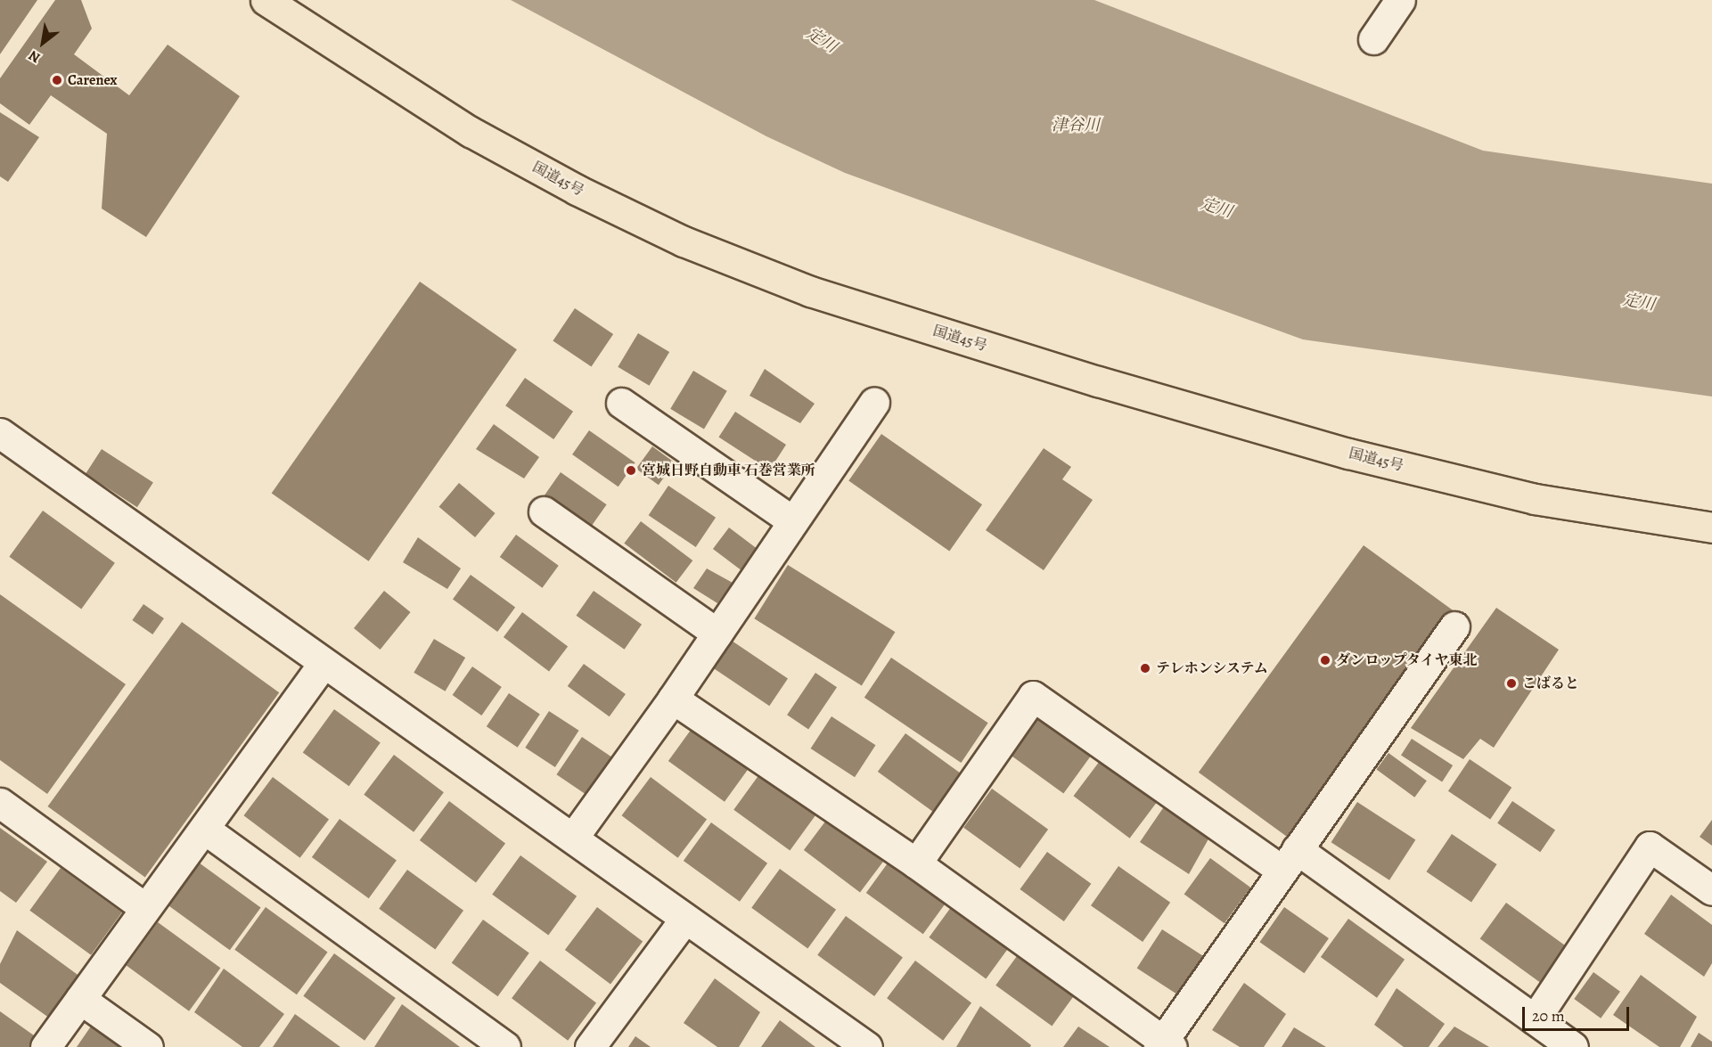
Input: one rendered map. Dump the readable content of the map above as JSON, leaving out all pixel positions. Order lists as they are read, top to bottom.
{
  "streets": {
    "highway": ["国道45号"]
  },
  "water": ["定川", "津谷川"],
  "places": [
    "Carenex",
    "宮城日野自動車 石巻営業所",
    "ダンロップタイヤ東北",
    "テレホンシステム",
    "こばると"
  ],
  "scale_bar": "20 m",
  "north": "bottom left"
}
